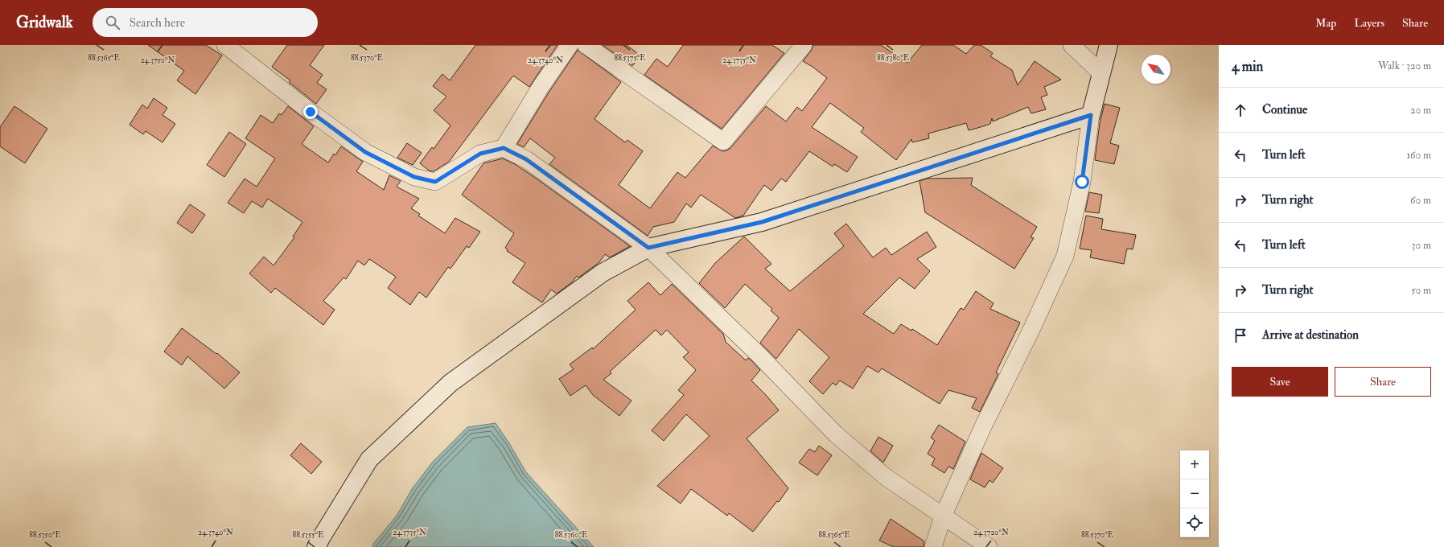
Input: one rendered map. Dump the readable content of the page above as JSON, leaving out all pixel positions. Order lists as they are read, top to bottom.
{
  "north": "top left",
  "page": {
    "header": "Gridwalk",
    "search": "Search here",
    "nav": ["Map", "Layers", "Share"],
    "heading": ["4 min", "Walk · 320 m"],
    "list": [
      ["Continue", "20 m"],
      ["Turn left", "160 m"],
      ["Turn right", "60 m"],
      ["Turn left", "30 m"],
      ["Turn right", "50 m"],
      "Arrive at destination"
    ],
    "buttons": ["Save", "Share"],
    "map_buttons": ["+", "−"]
  },
  "coordinates": [
    "88.5365°E",
    "88.5370°E",
    "88.5375°E",
    "88.5380°E",
    "24.3750°N",
    "24.3740°N",
    "24.3735°N",
    "24.3720°N",
    "88.5350°E",
    "88.5355°E",
    "88.5360°E"
  ]
}
